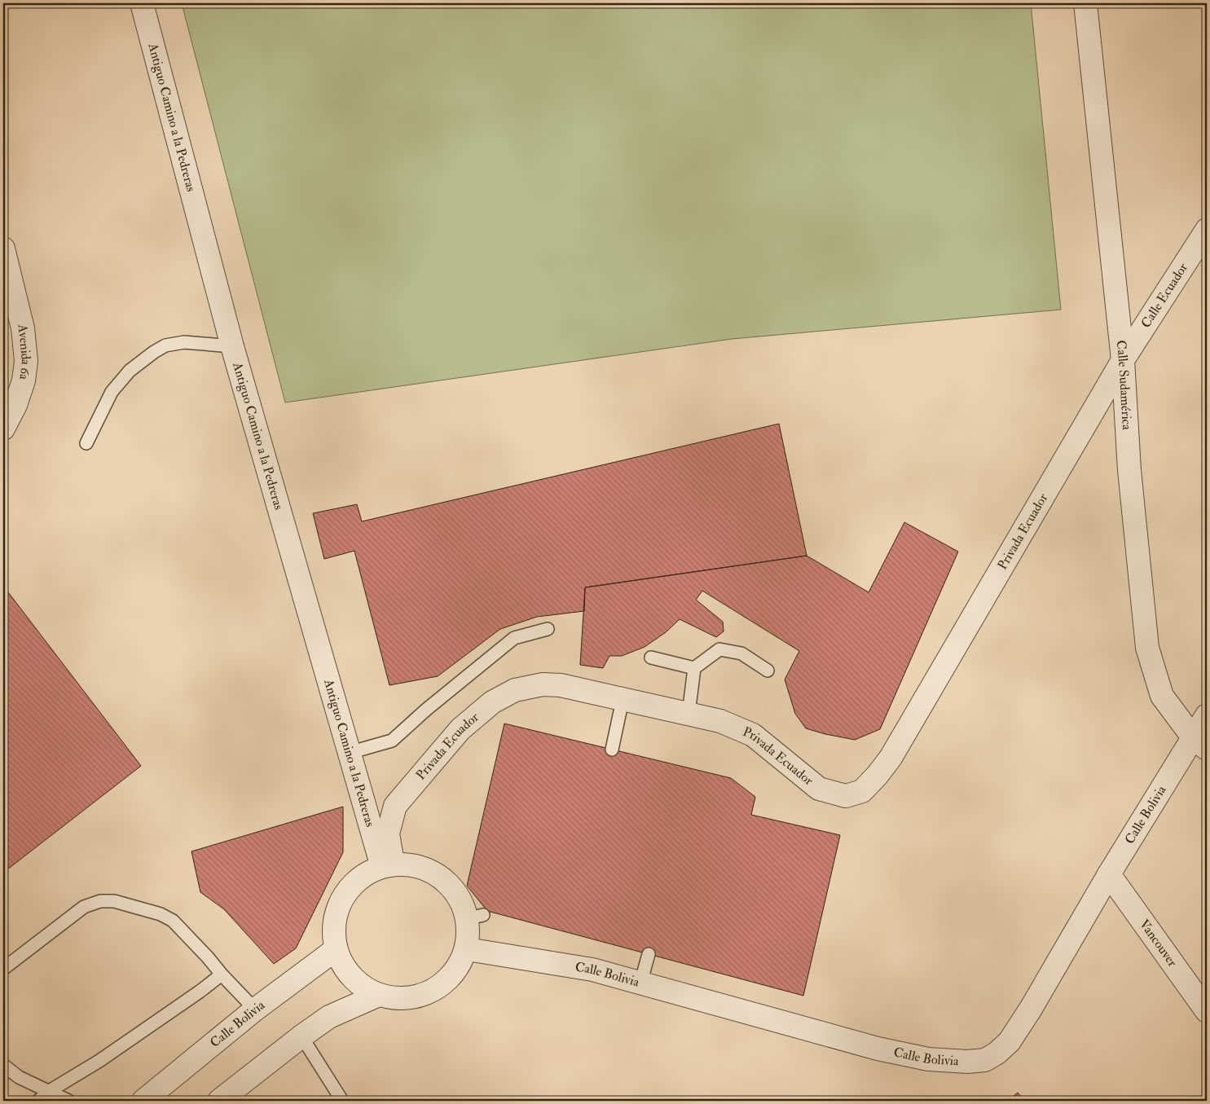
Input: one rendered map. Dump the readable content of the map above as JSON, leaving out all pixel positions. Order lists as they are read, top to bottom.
{
  "streets": {
    "street": [
      "Antiguo Camino a la Pedreras",
      "Calle Ecuador",
      "Avenida 6a",
      "Calle Sudamérica",
      "Privada Ecuador",
      "Calle Bolivia",
      "Vancouver"
    ]
  },
  "crossings": [
    ["Antiguo Camino a la Pedreras", "Privada Ecuador"],
    ["Antiguo Camino a la Pedreras", "Calle Bolivia"],
    ["Calle Ecuador", "Calle Sudamérica"],
    ["Calle Ecuador", "Privada Ecuador"],
    ["Calle Sudamérica", "Privada Ecuador"],
    ["Calle Sudamérica", "Calle Bolivia"],
    ["Privada Ecuador", "Calle Bolivia"],
    ["Calle Bolivia", "Vancouver"]
  ]
}
